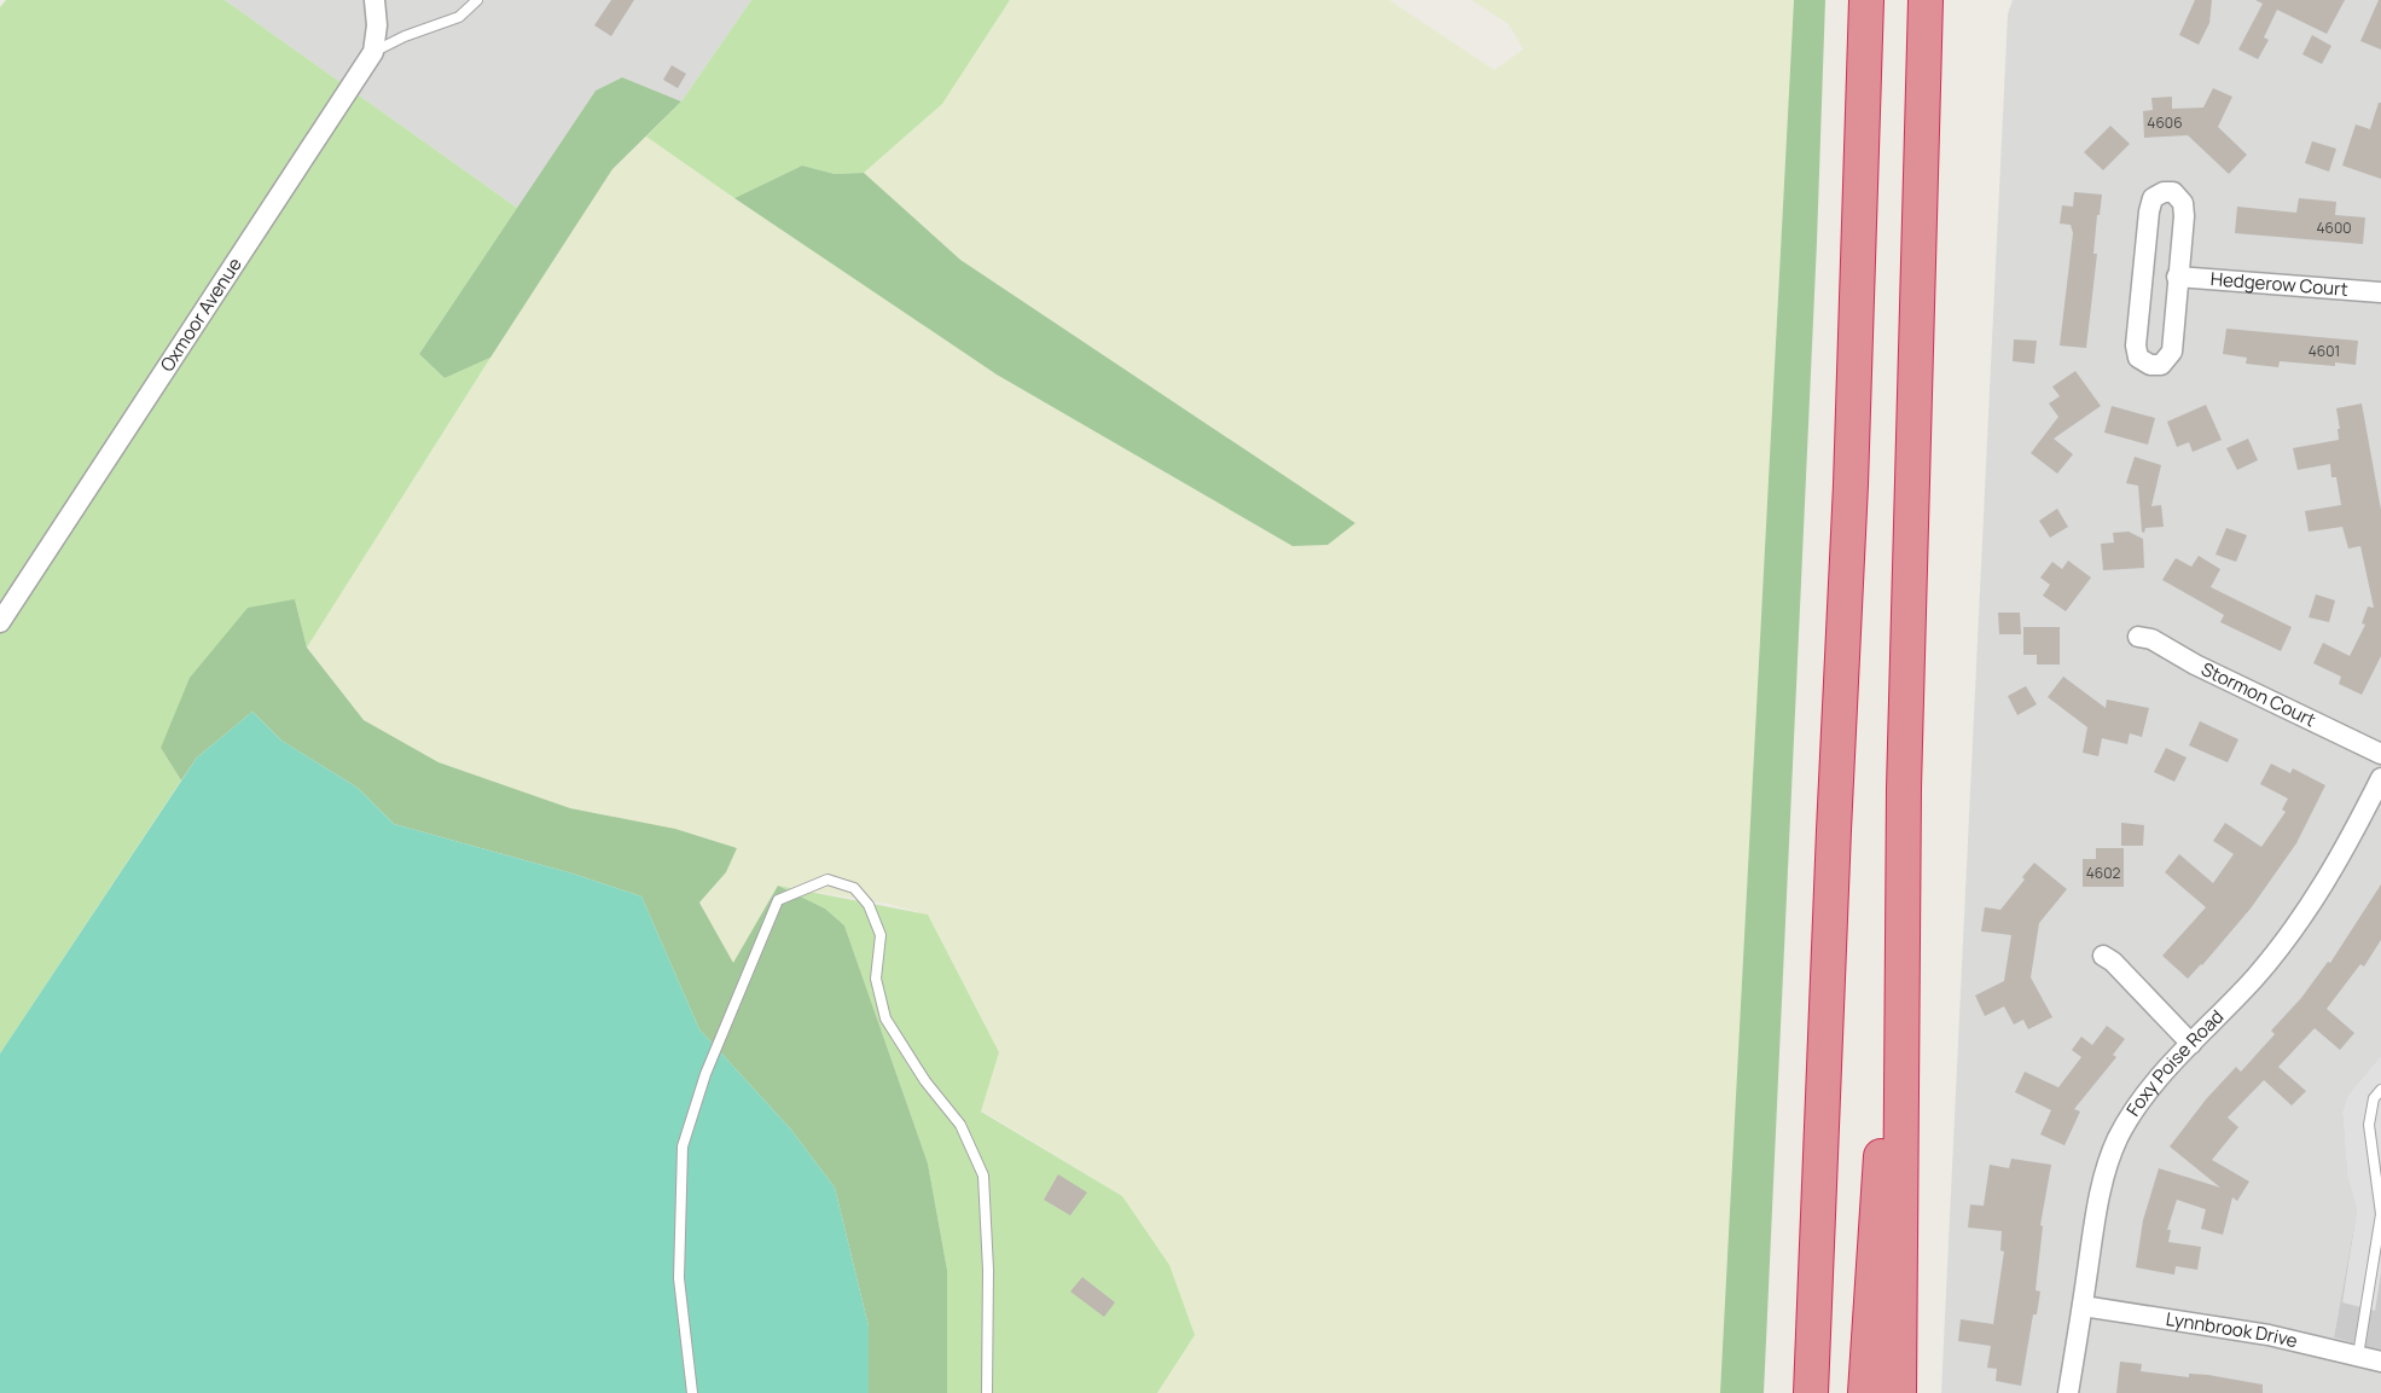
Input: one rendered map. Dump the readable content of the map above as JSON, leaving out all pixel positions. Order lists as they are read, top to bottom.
{
  "streets": {
    "street": [
      "Hedgerow Court",
      "Oxmoor Avenue",
      "Stormon Court",
      "Foxy Poise Road",
      "Lynnbrook Drive"
    ]
  },
  "crossings": [
    ["Foxy Poise Road", "Lynnbrook Drive"]
  ],
  "house_numbers": [
    "4606",
    "4600",
    "4601",
    "4602"
  ]
}
